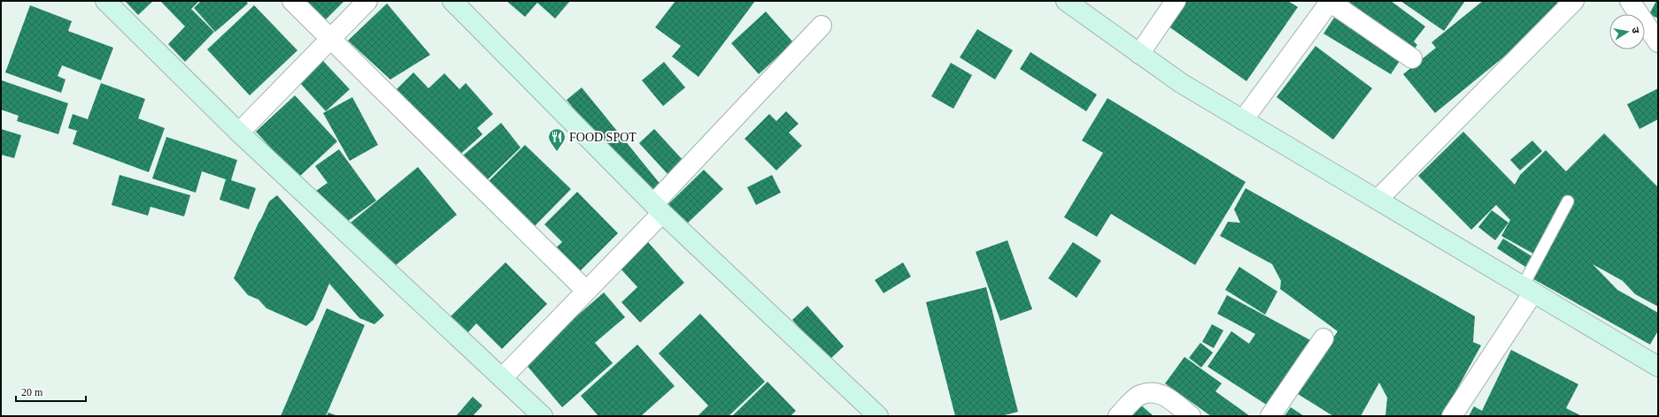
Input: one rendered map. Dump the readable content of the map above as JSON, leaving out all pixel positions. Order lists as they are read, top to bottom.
{
  "places": {
    "restaurant": ["FOOD SPOT"]
  },
  "scale_bar": "20 m",
  "north": "right"
}
